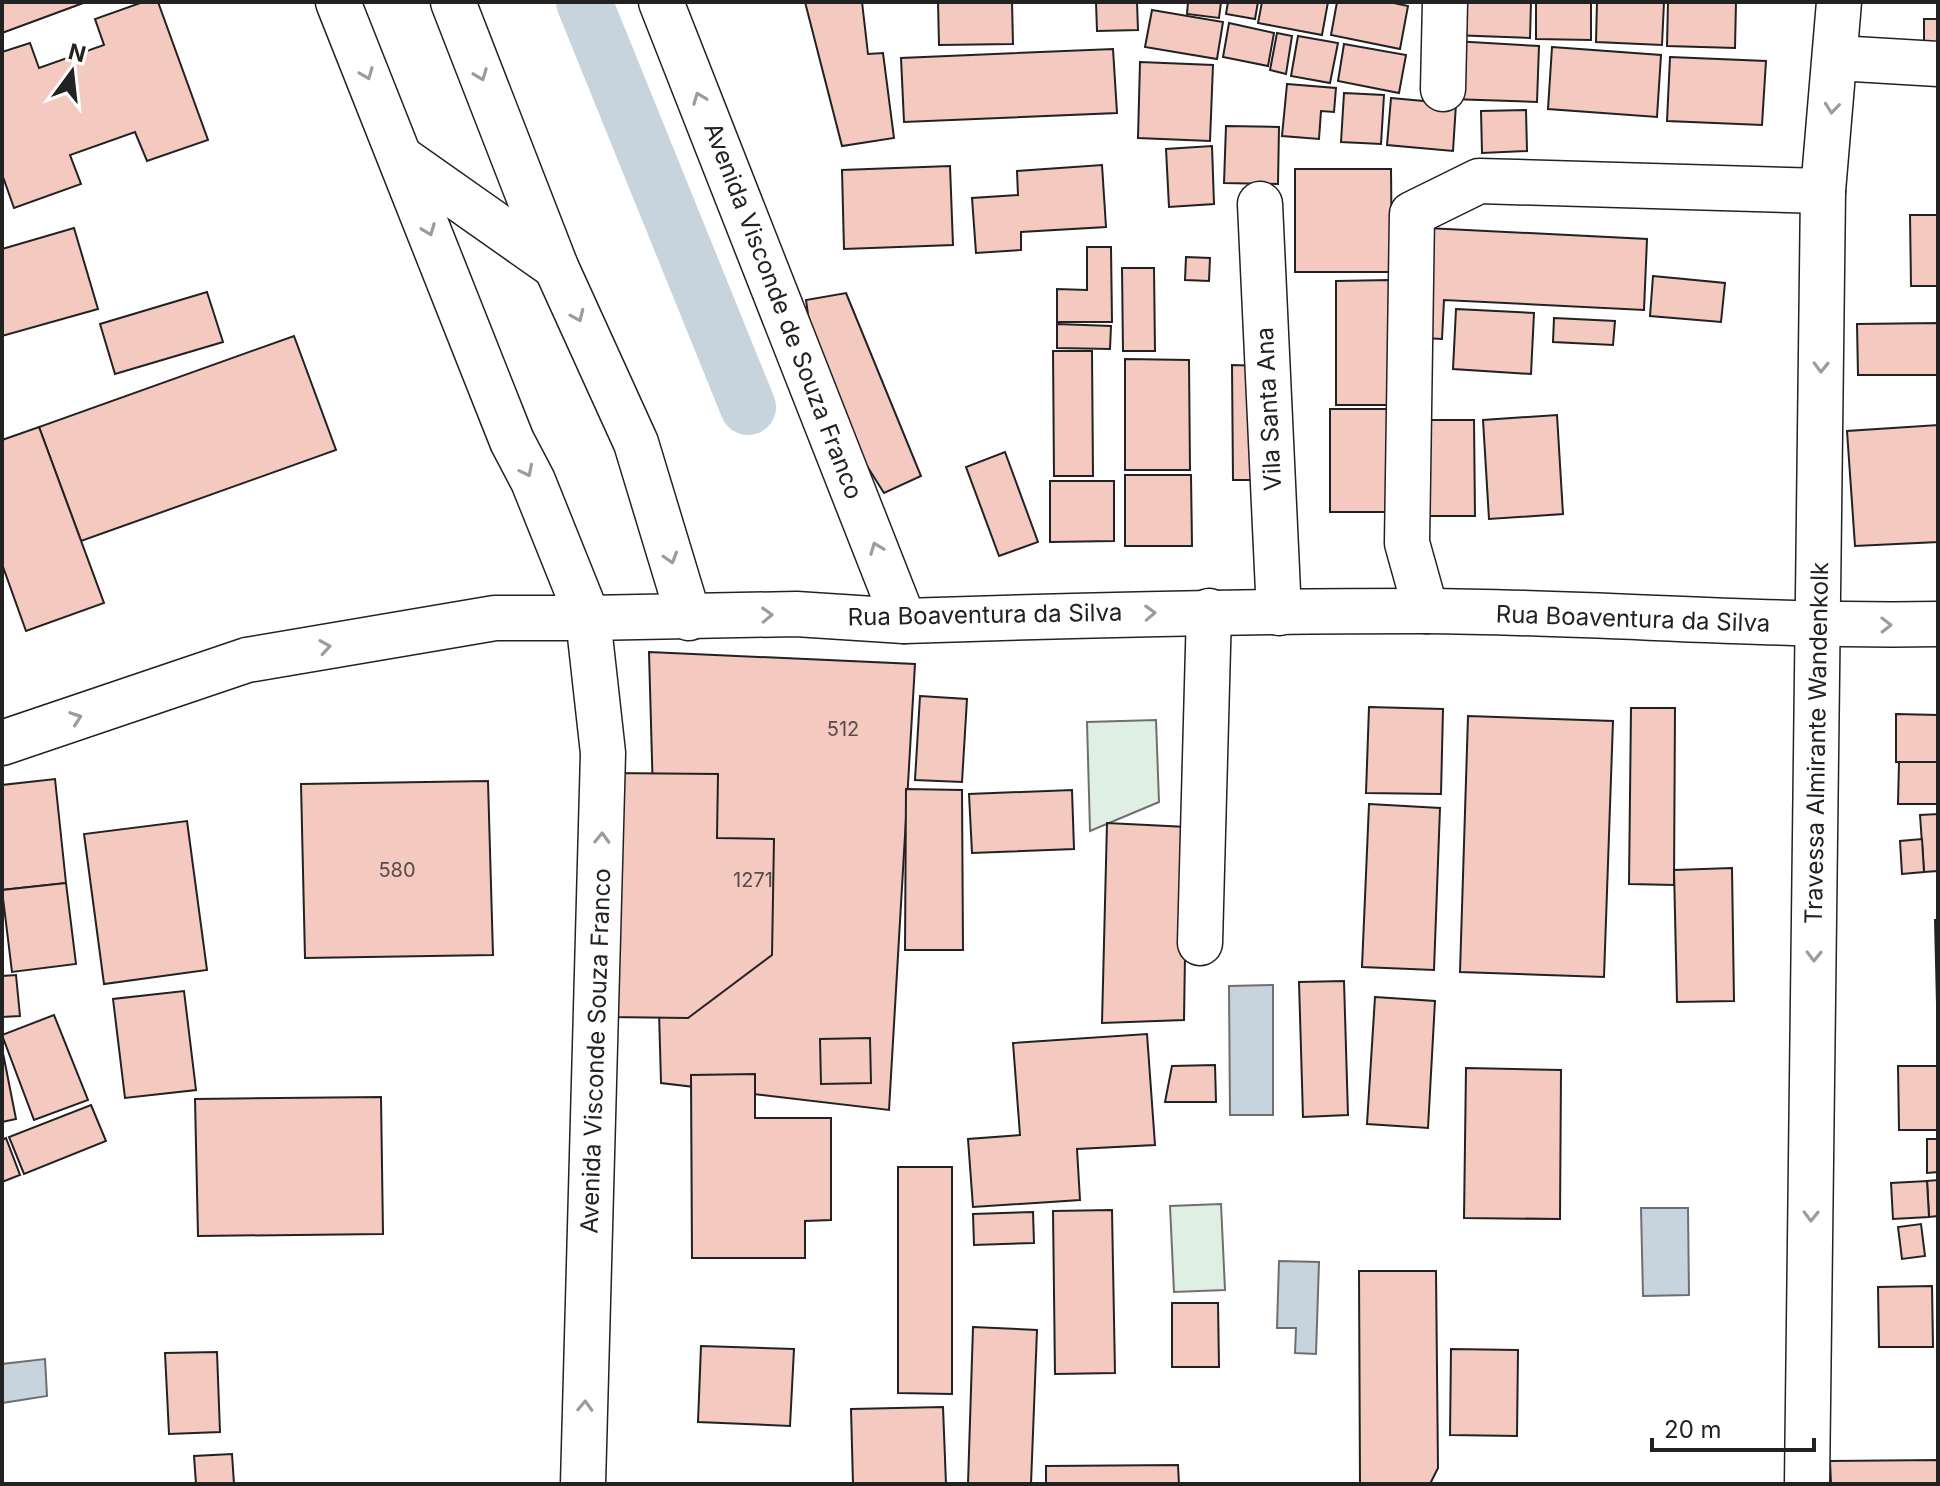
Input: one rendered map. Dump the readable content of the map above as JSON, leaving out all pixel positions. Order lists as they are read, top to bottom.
{
  "streets": {
    "street": [
      "Avenida Visconde de Souza Franco",
      "Vila Santa Ana",
      "Rua Boaventura da Silva",
      "Travessa Almirante Wandenkolk",
      "Avenida Visconde Souza Franco"
    ]
  },
  "crossings": [
    ["Avenida Visconde de Souza Franco", "Rua Boaventura da Silva"],
    ["Vila Santa Ana", "Rua Boaventura da Silva"],
    ["Rua Boaventura da Silva", "Travessa Almirante Wandenkolk"],
    ["Rua Boaventura da Silva", "Avenida Visconde Souza Franco"]
  ],
  "one_way": ["Rua Boaventura da Silva", "Travessa Almirante Wandenkolk", "Avenida Visconde Souza Franco"],
  "house_numbers": ["512", "580", "1271"],
  "scale_bar": "20 m",
  "north": "top"
}
